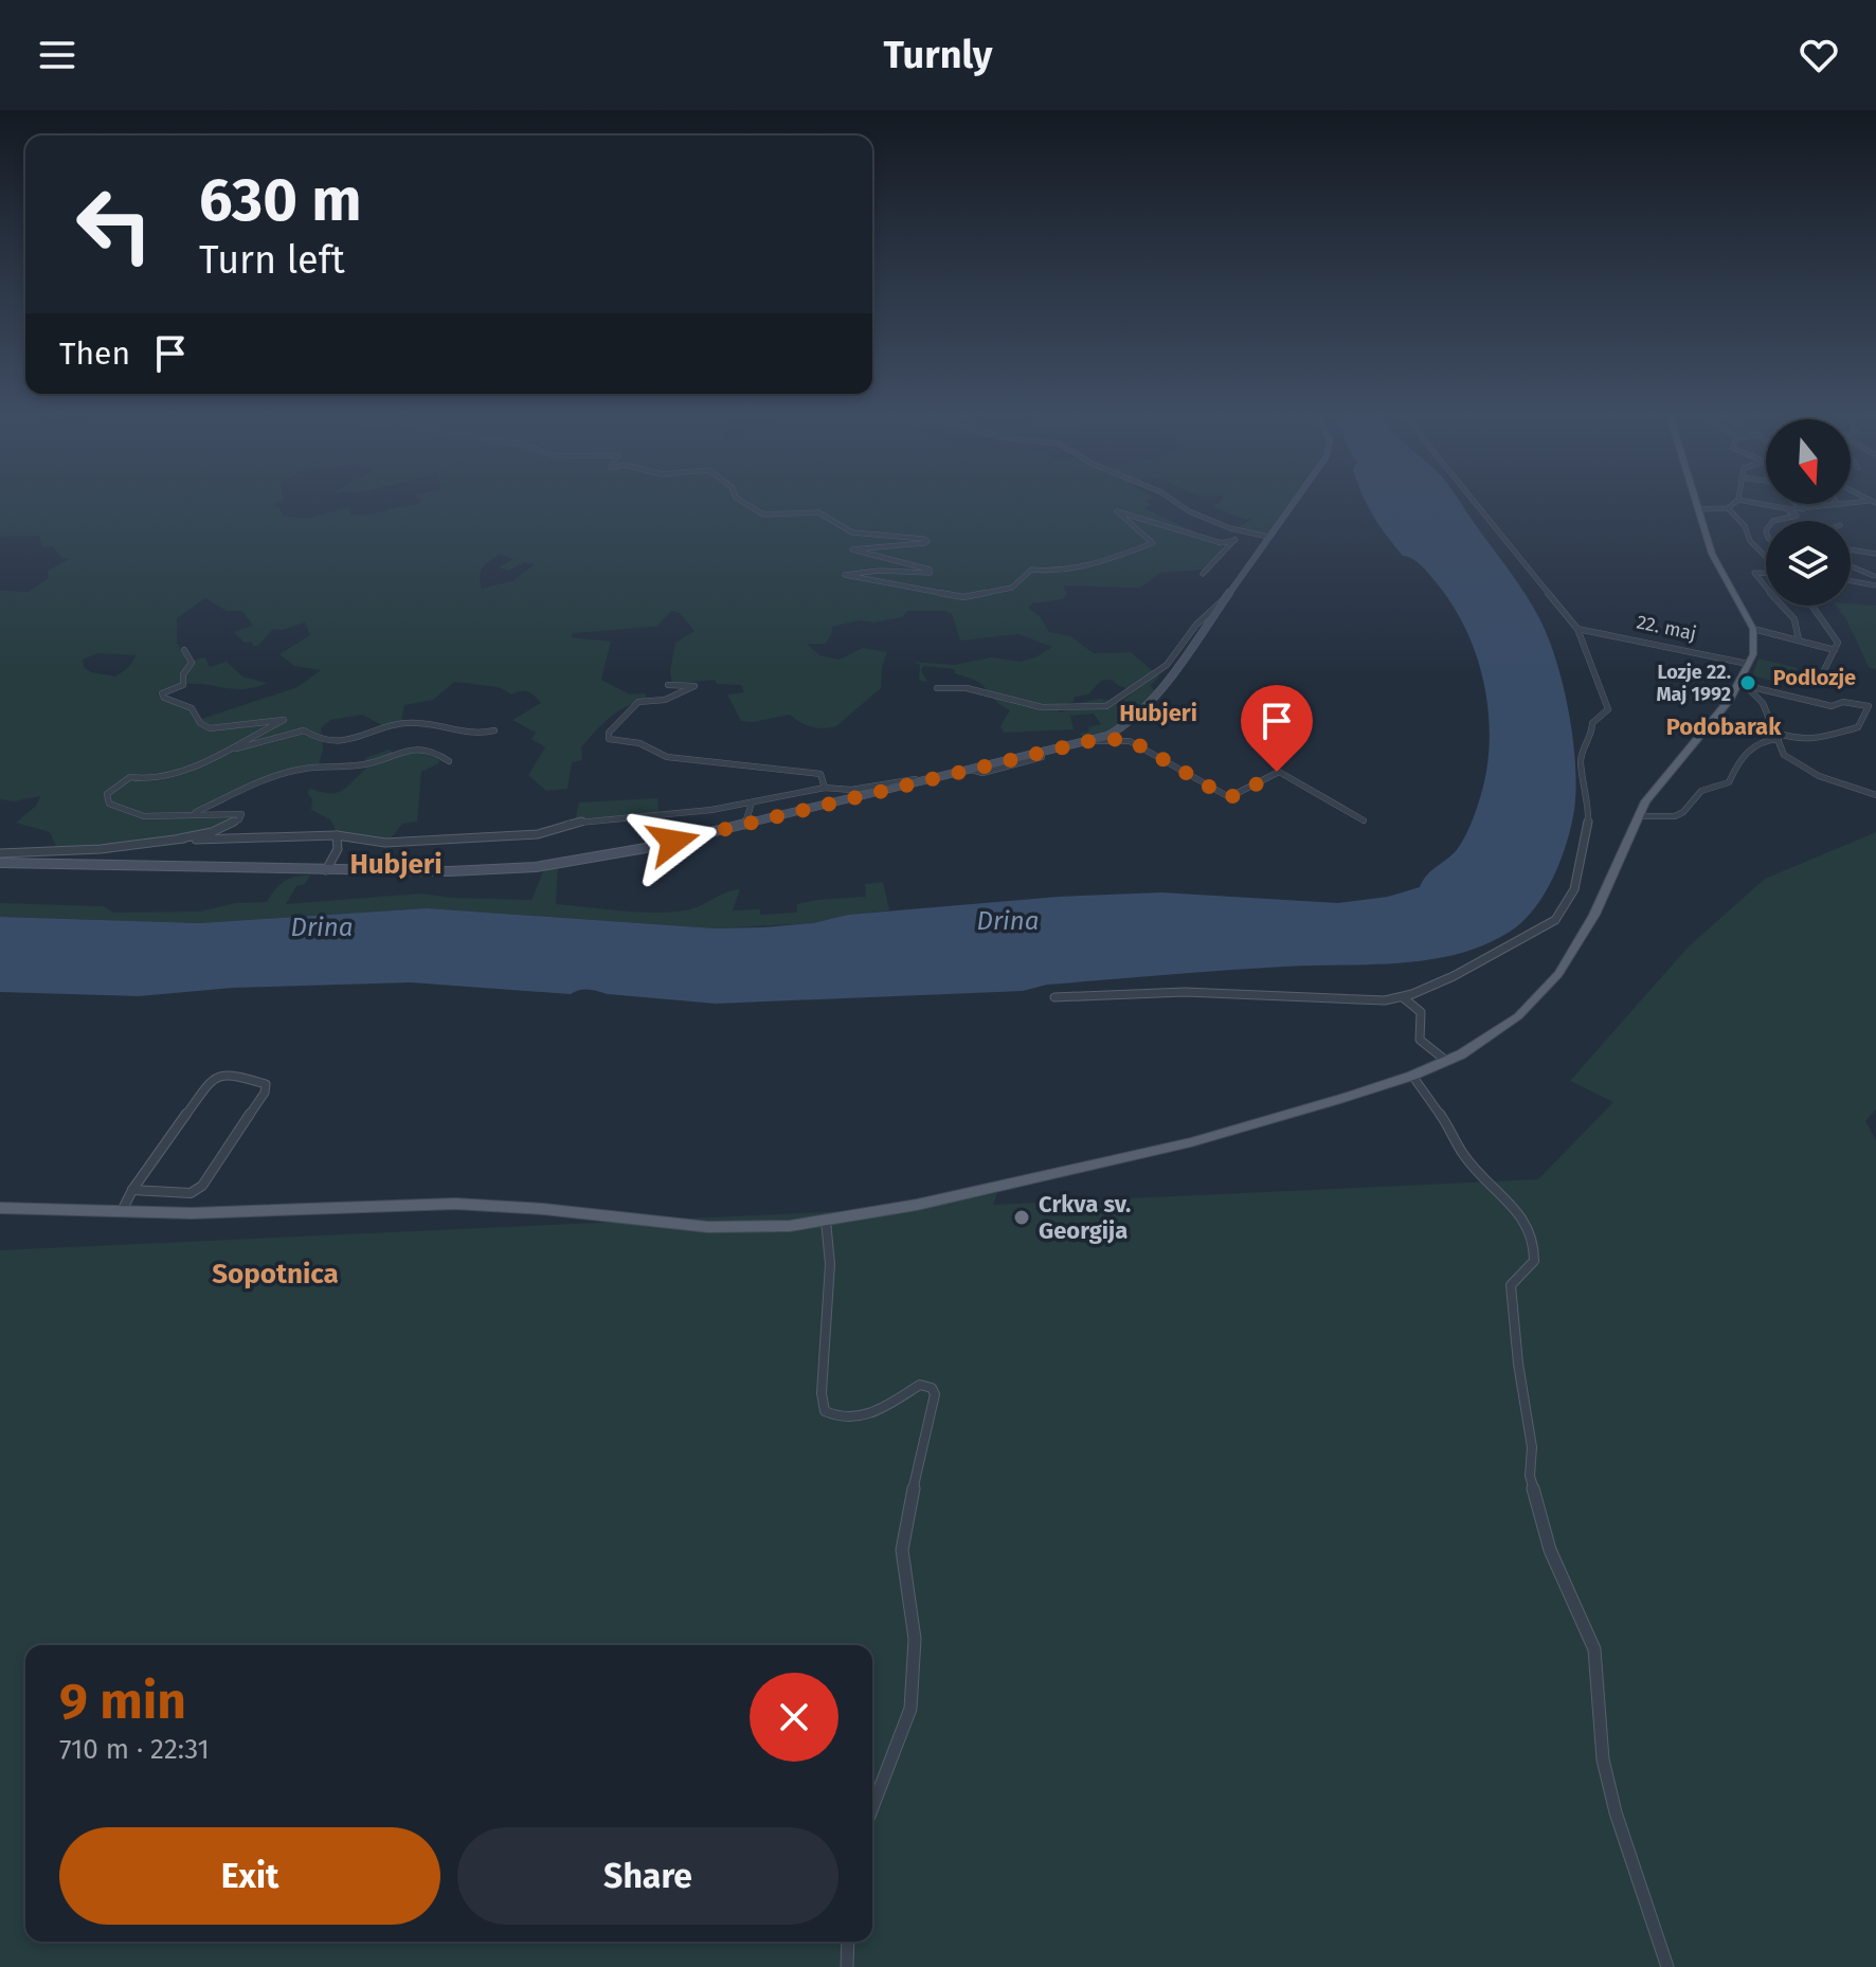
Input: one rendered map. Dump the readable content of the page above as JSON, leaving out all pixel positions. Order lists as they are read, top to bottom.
{
  "streets": {
    "street": ["22. maj"]
  },
  "districts": [
    "Podlozje",
    "Hubjeri",
    "Podobarak",
    "Hubjeri",
    "Sopotnica"
  ],
  "water": ["Drina"],
  "places": ["Lozje 22. Maj 1992", "Crkva sv. Georgija"],
  "north": "bottom",
  "page": {
    "header": "Turnly",
    "turn": ["630 m", "Turn left"],
    "then": "Then",
    "heading": ["9 min", "710 m · 22:31"],
    "buttons": ["Exit", "Share"]
  }
}
